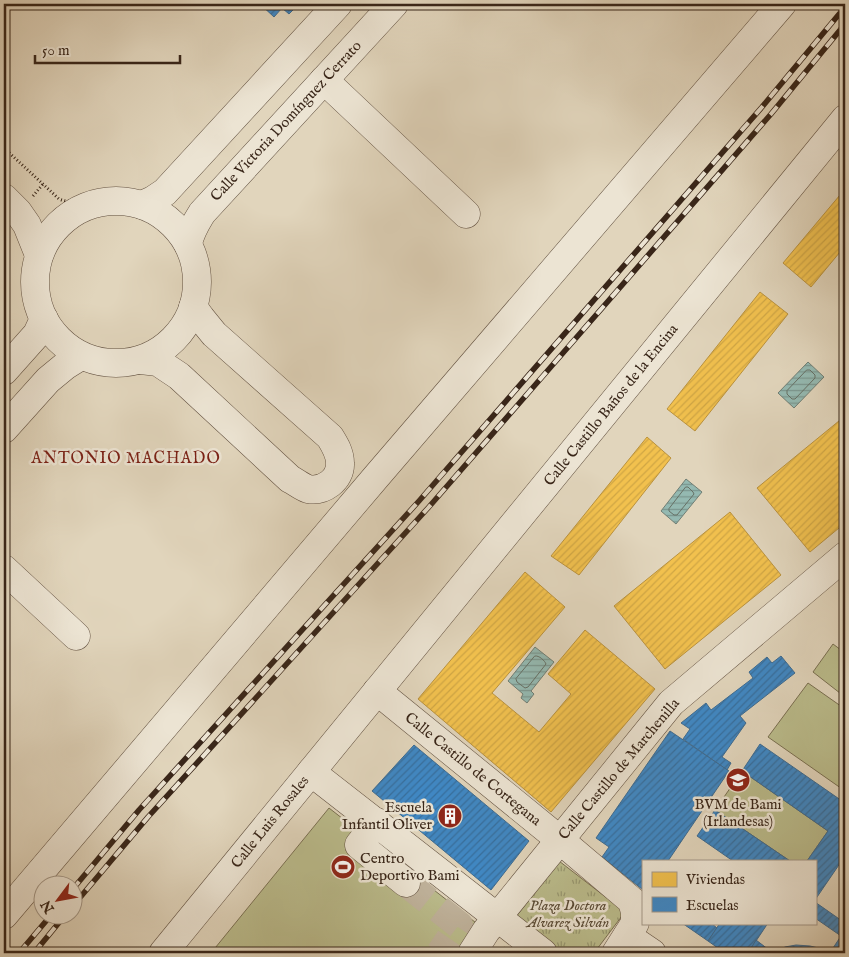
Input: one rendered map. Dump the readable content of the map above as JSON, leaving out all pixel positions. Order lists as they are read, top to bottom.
{
  "streets": {
    "street": [
      "Calle Victoria Domínguez Cerrato",
      "Calle Castillo Baños de la Encina",
      "Calle Castillo de Cortegana",
      "Calle Castillo de Marchenilla",
      "Calle Luis Rosales"
    ]
  },
  "crossings": [
    ["Calle Castillo Baños de la Encina", "Calle Castillo de Cortegana"],
    ["Calle Castillo Baños de la Encina", "Calle Luis Rosales"],
    ["Calle Castillo de Cortegana", "Calle Castillo de Marchenilla"],
    ["Calle Castillo de Cortegana", "Calle Luis Rosales"]
  ],
  "districts": ["ANTONIO MACHADO"],
  "parks": ["Plaza Doctora Alvarez Silván"],
  "places": {
    "school or university": ["BVM de Bami (Irlandesas)"],
    "building": ["Escuela Infantil Oliver"],
    "sports": ["Centro Deportivo Bami"]
  },
  "legend": ["Viviendas", "Escuelas"],
  "scale_bar": "50 m",
  "north": "bottom left"
}
